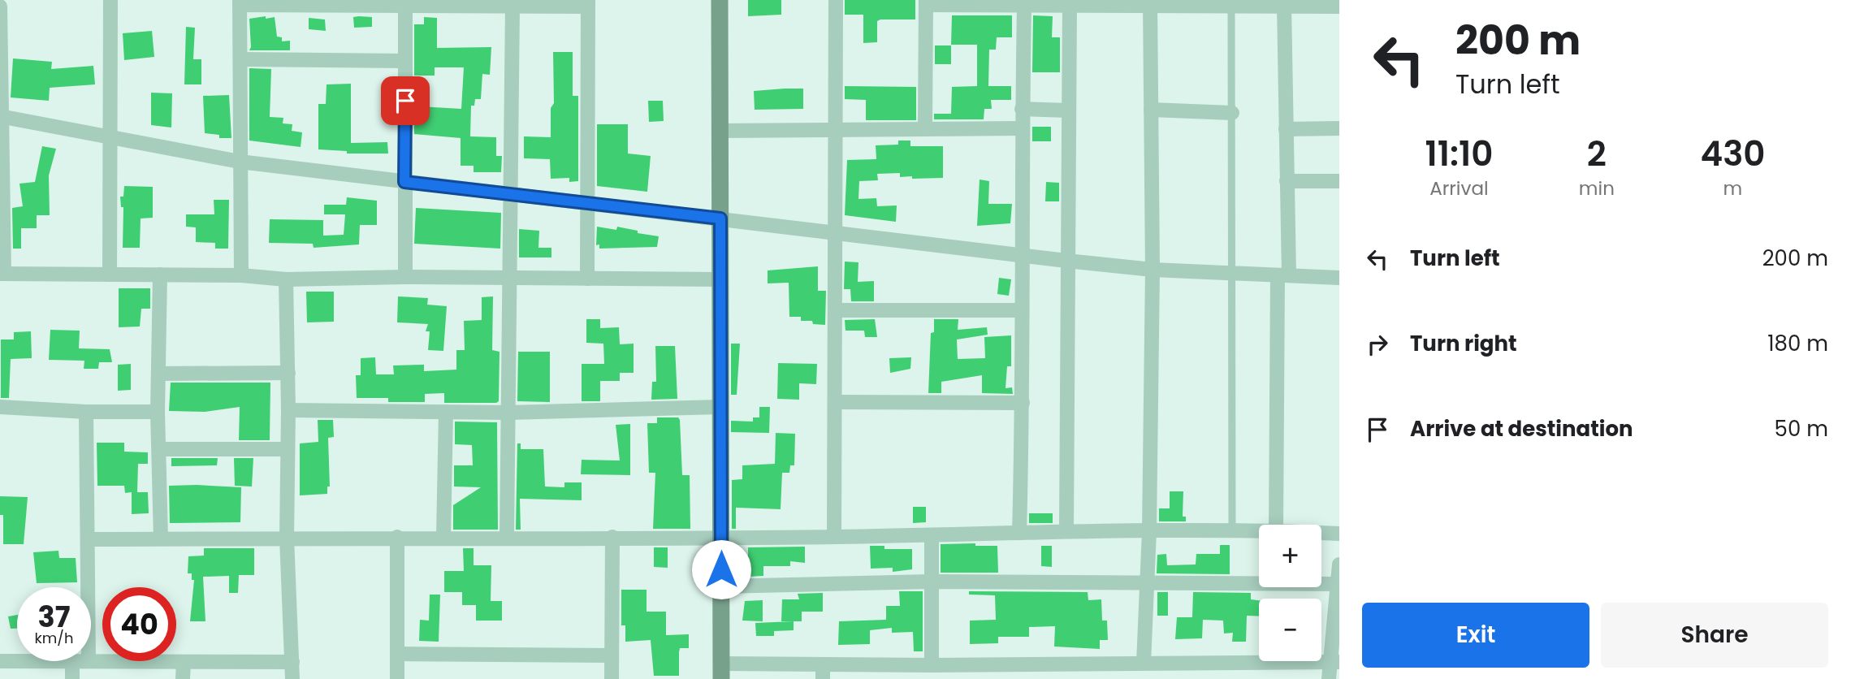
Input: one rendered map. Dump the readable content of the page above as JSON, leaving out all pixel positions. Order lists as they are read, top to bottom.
{
  "page": {
    "turn": ["200 m", "Turn left"],
    "eta": [
      "11:10",
      "Arrival",
      "2",
      "min",
      "430",
      "m"
    ],
    "list": [
      {
        "name": "Turn left",
        "value": "200 m"
      },
      {
        "name": "Turn right",
        "value": "180 m"
      },
      {
        "name": "Arrive at destination",
        "value": "50 m"
      }
    ],
    "map_buttons": ["+", "−"],
    "speed": "37 km/h",
    "limit": "40",
    "buttons": ["Exit", "Share"]
  }
}
